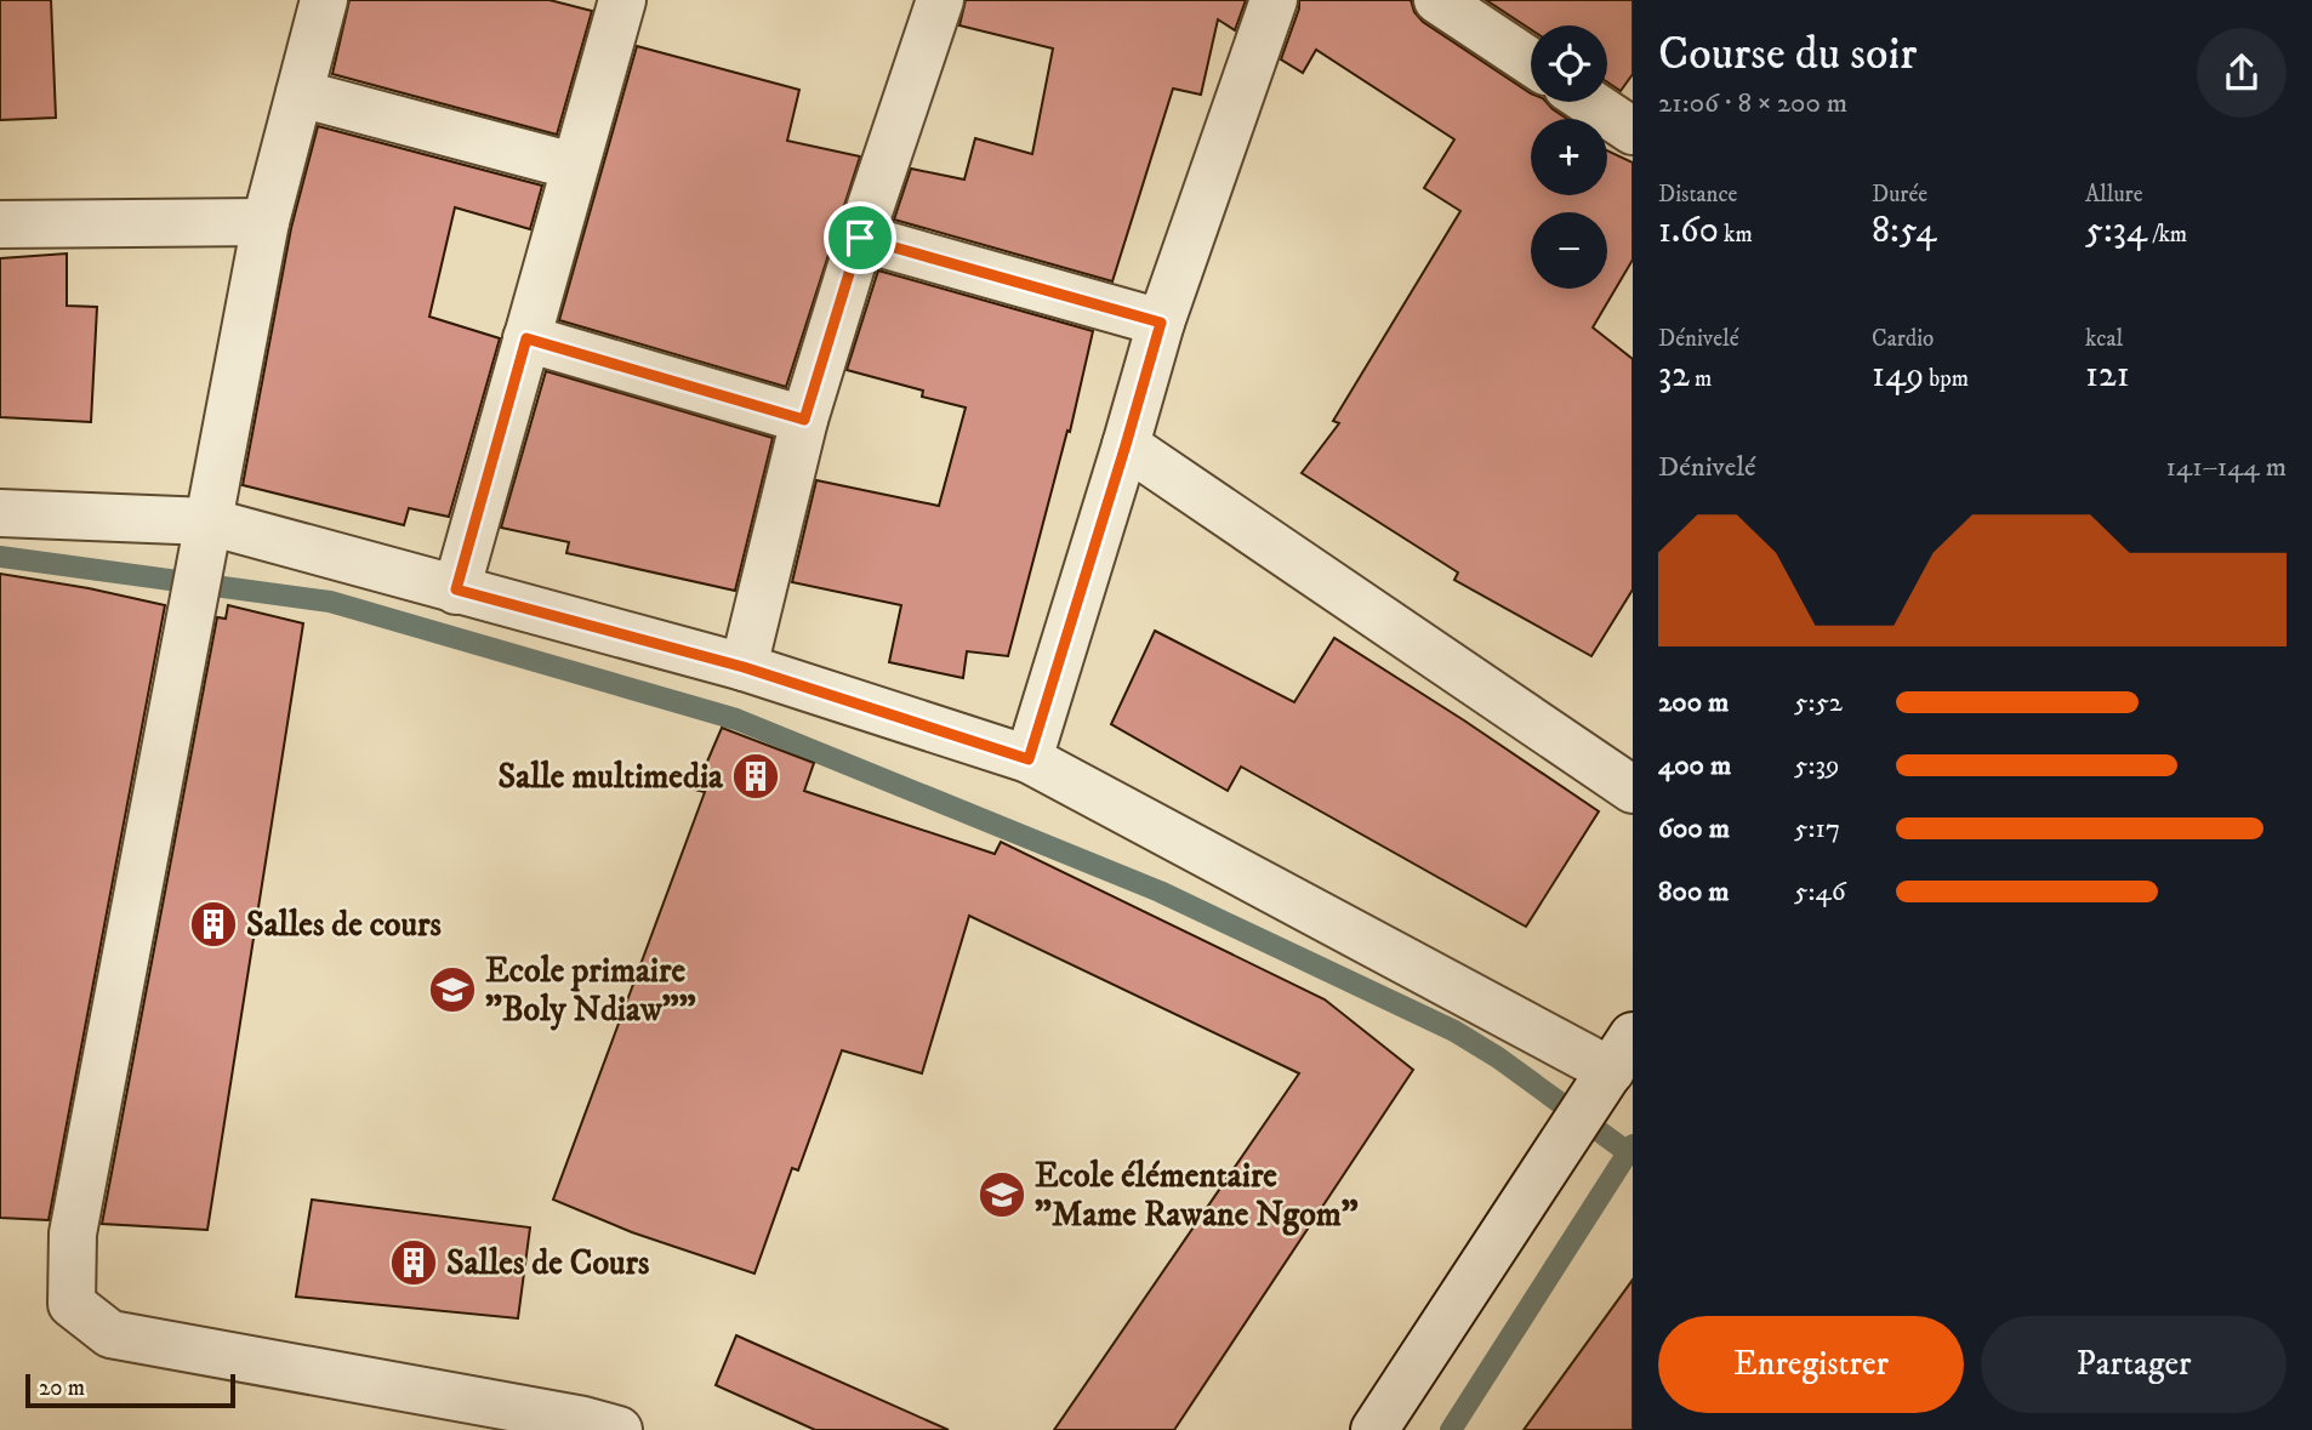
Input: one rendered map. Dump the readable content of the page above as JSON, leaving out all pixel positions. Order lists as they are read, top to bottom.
{
  "places": {
    "building": ["Salle multimedia", "Salles de cours", "Salles de Cours"],
    "school or university": ["Ecole primaire \"Boly Ndiaw\"\"", "Ecole élémentaire \"Mame Rawane Ngom\""]
  },
  "scale_bar": "20 m",
  "page": {
    "heading": ["Course du soir", "21:06 · 8 × 200 m"],
    "map_buttons": ["+", "−"],
    "stats": [
      ["Distance", "1.60 km"],
      ["Durée", "8:54"],
      ["Allure", "5:34 /km"],
      ["Dénivelé", "32 m"],
      ["Cardio", "149 bpm"],
      ["kcal", "121"]
    ],
    "chart": ["Dénivelé", "141–144 m"],
    "list": [
      {
        "name": "200 m",
        "note": "5:52"
      },
      {
        "name": "400 m",
        "note": "5:39"
      },
      {
        "name": "600 m",
        "note": "5:17"
      },
      {
        "name": "800 m",
        "note": "5:46"
      }
    ],
    "buttons": ["Enregistrer", "Partager"],
    "scale": "20 m"
  }
}
